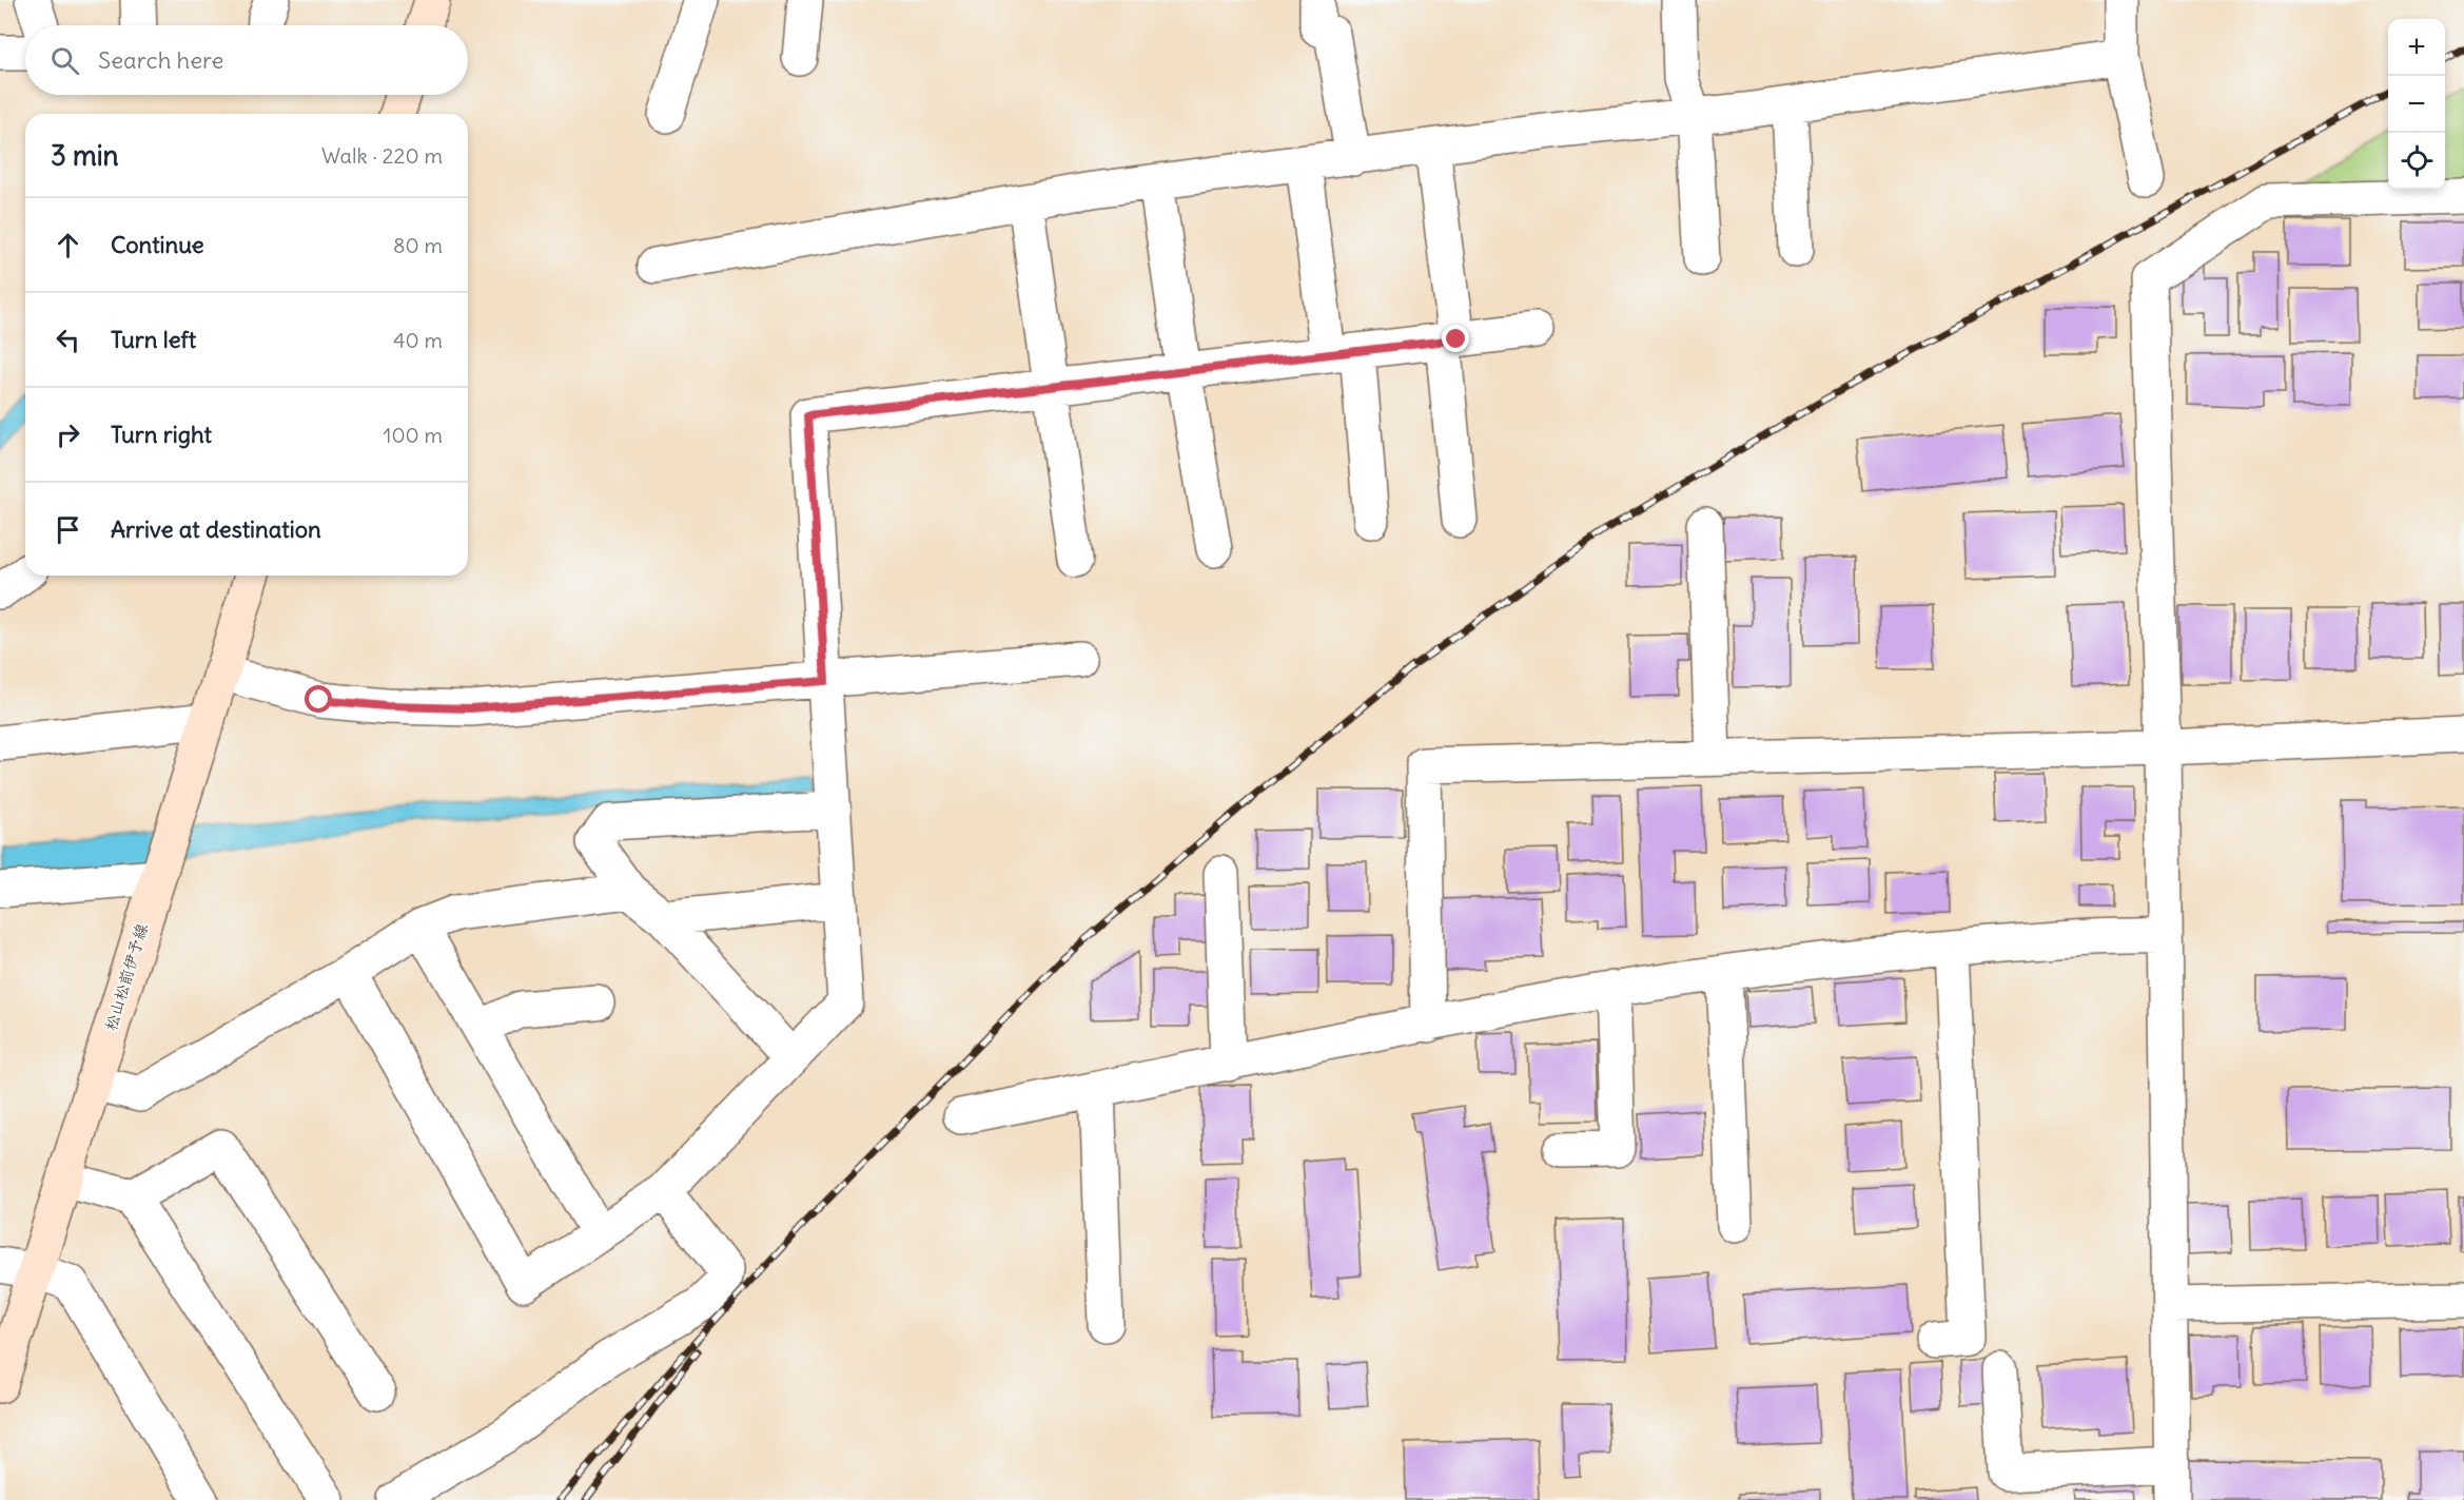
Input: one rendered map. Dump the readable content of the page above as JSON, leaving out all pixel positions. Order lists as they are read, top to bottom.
{
  "streets": {
    "main road": ["松山松前伊予線"]
  },
  "page": {
    "map_buttons": ["+", "−"],
    "search": "Search here",
    "heading": ["3 min", "Walk · 220 m"],
    "list": [
      ["Continue", "80 m"],
      ["Turn left", "40 m"],
      ["Turn right", "100 m"],
      "Arrive at destination"
    ]
  }
}
